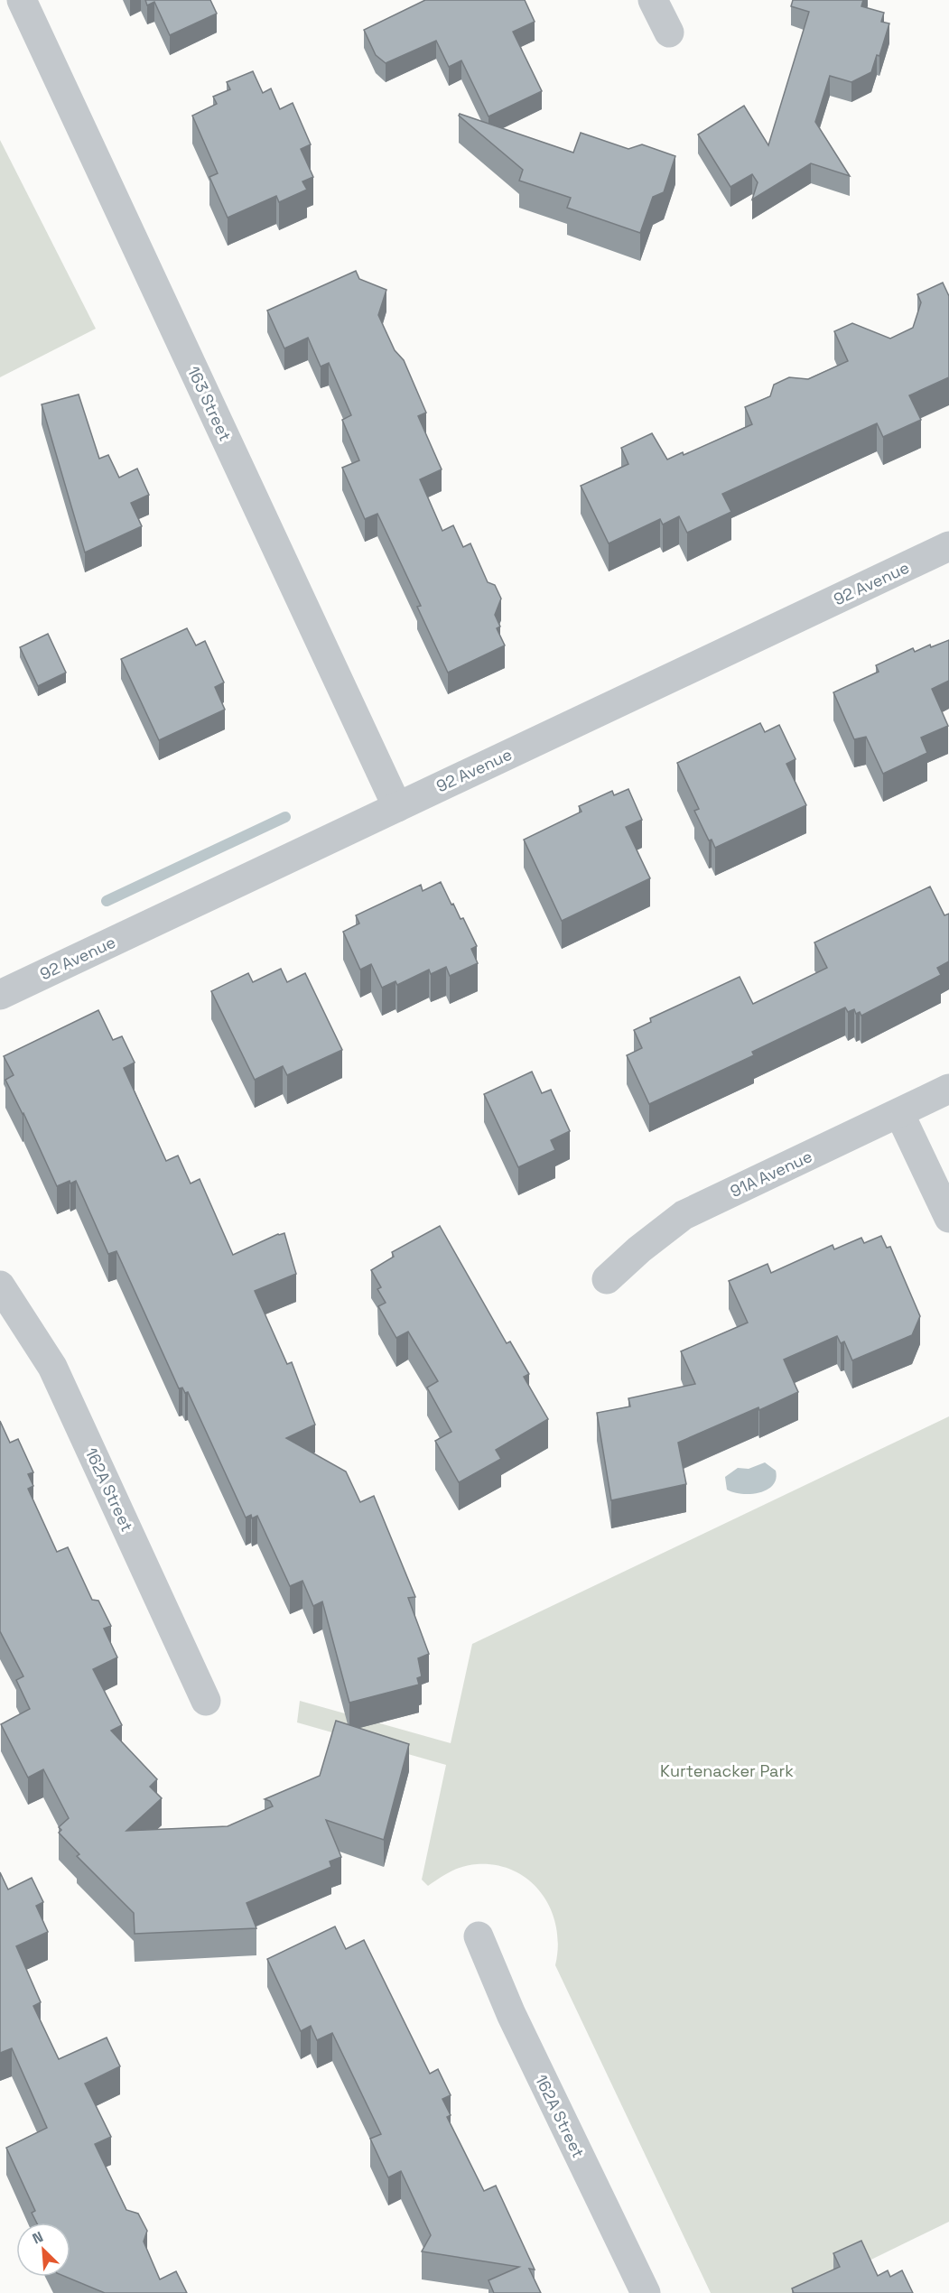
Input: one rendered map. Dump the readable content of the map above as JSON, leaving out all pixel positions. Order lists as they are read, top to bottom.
{
  "streets": {
    "street": [
      "163 Street",
      "92 Avenue",
      "91A Avenue",
      "162A Street"
    ]
  },
  "crossings": [
    ["163 Street", "92 Avenue"]
  ],
  "parks": ["Kurtenacker Park"],
  "north": "top left"
}
